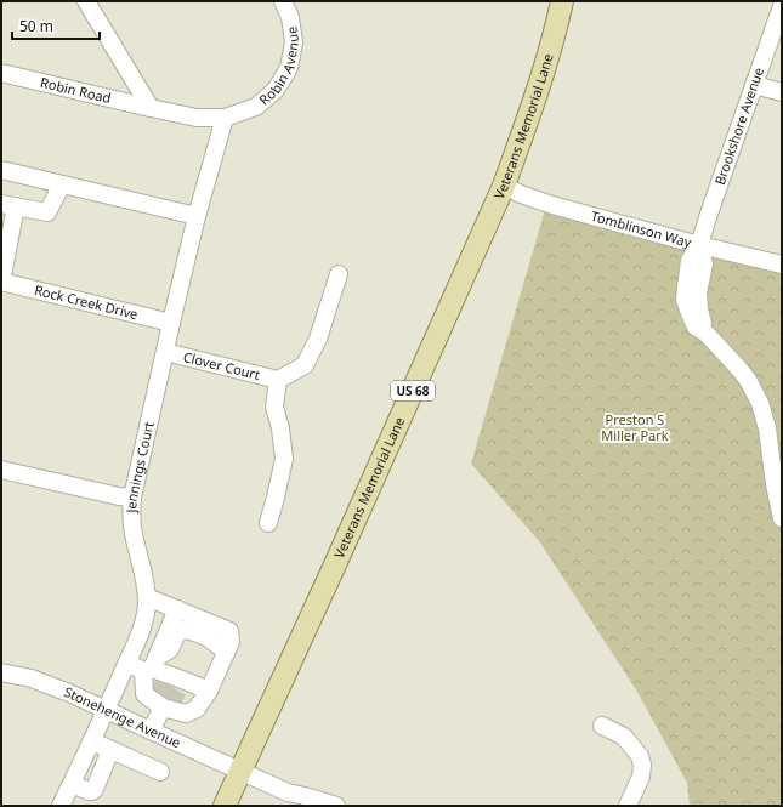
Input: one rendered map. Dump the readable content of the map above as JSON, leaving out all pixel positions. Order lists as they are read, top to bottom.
{
  "streets": {
    "main road": ["Veterans Memorial Lane", "US 68"],
    "street": [
      "Robin Avenue",
      "Robin Road",
      "Brookshore Avenue",
      "Tomblinson Way",
      "Rock Creek Drive",
      "Clover Court",
      "Jennings Court",
      "Stonehenge Avenue"
    ]
  },
  "crossings": [
    ["Robin Avenue", "Robin Road"],
    ["Robin Avenue", "Jennings Court"],
    ["Veterans Memorial Lane", "Tomblinson Way"],
    ["Veterans Memorial Lane", "Stonehenge Avenue"],
    ["Brookshore Avenue", "Tomblinson Way"],
    ["Rock Creek Drive", "Jennings Court"],
    ["Clover Court", "Jennings Court"],
    ["Jennings Court", "Stonehenge Avenue"]
  ],
  "parks": ["Preston S Miller Park"],
  "scale_bar": "50 m"
}
